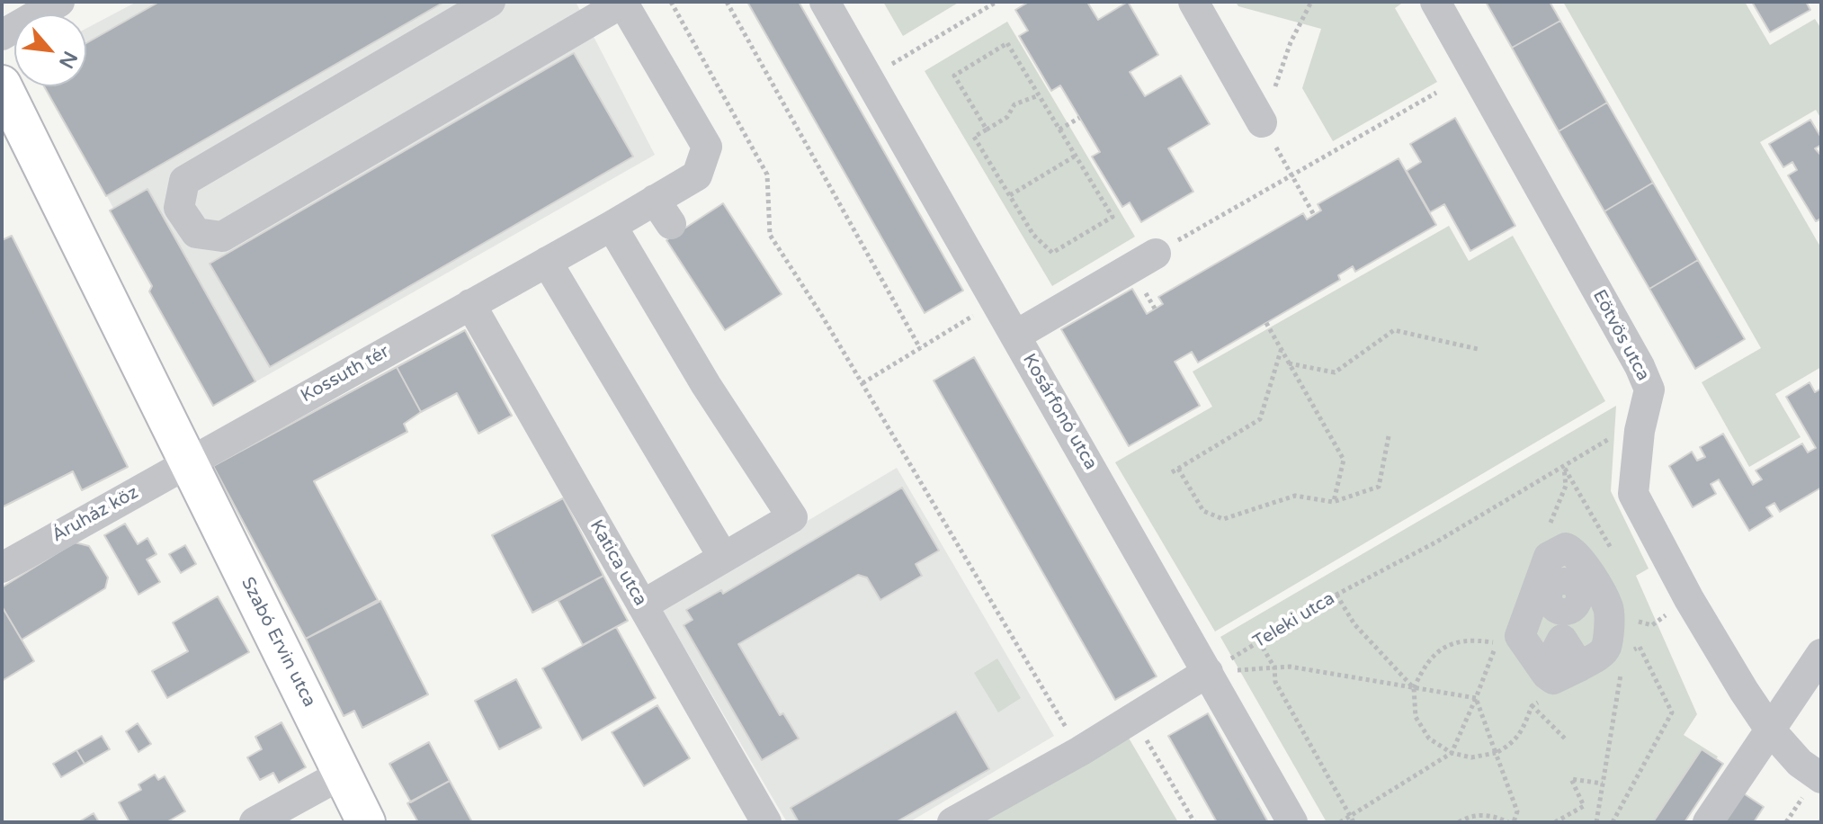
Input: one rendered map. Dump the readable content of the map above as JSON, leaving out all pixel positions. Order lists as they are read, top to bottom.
{
  "streets": {
    "main road": ["Szabó Ervin utca"],
    "street": [
      "Eötvös utca",
      "Kossuth tér",
      "Kosárfonó utca",
      "Áruház köz",
      "Katica utca"
    ],
    "path": ["Teleki utca"]
  },
  "crossings": [
    ["Eötvös utca", "Teleki utca"],
    ["Kossuth tér", "Áruház köz"],
    ["Kossuth tér", "Katica utca"],
    ["Kossuth tér", "Szabó Ervin utca"],
    ["Kosárfonó utca", "Teleki utca"],
    ["Áruház köz", "Szabó Ervin utca"]
  ],
  "north": "bottom right"
}
